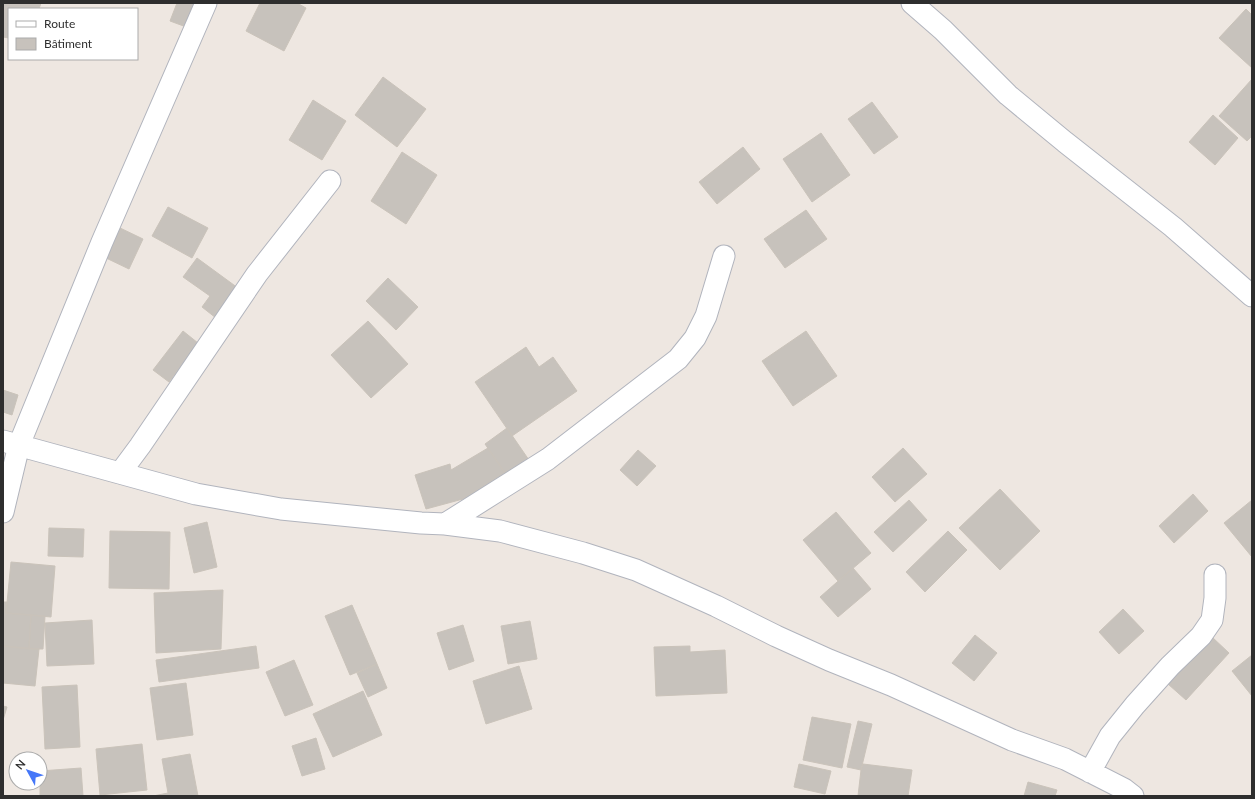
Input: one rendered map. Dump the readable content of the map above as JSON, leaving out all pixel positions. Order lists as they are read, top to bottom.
{
  "legend": ["Route", "Bâtiment"],
  "north": "top left"
}
